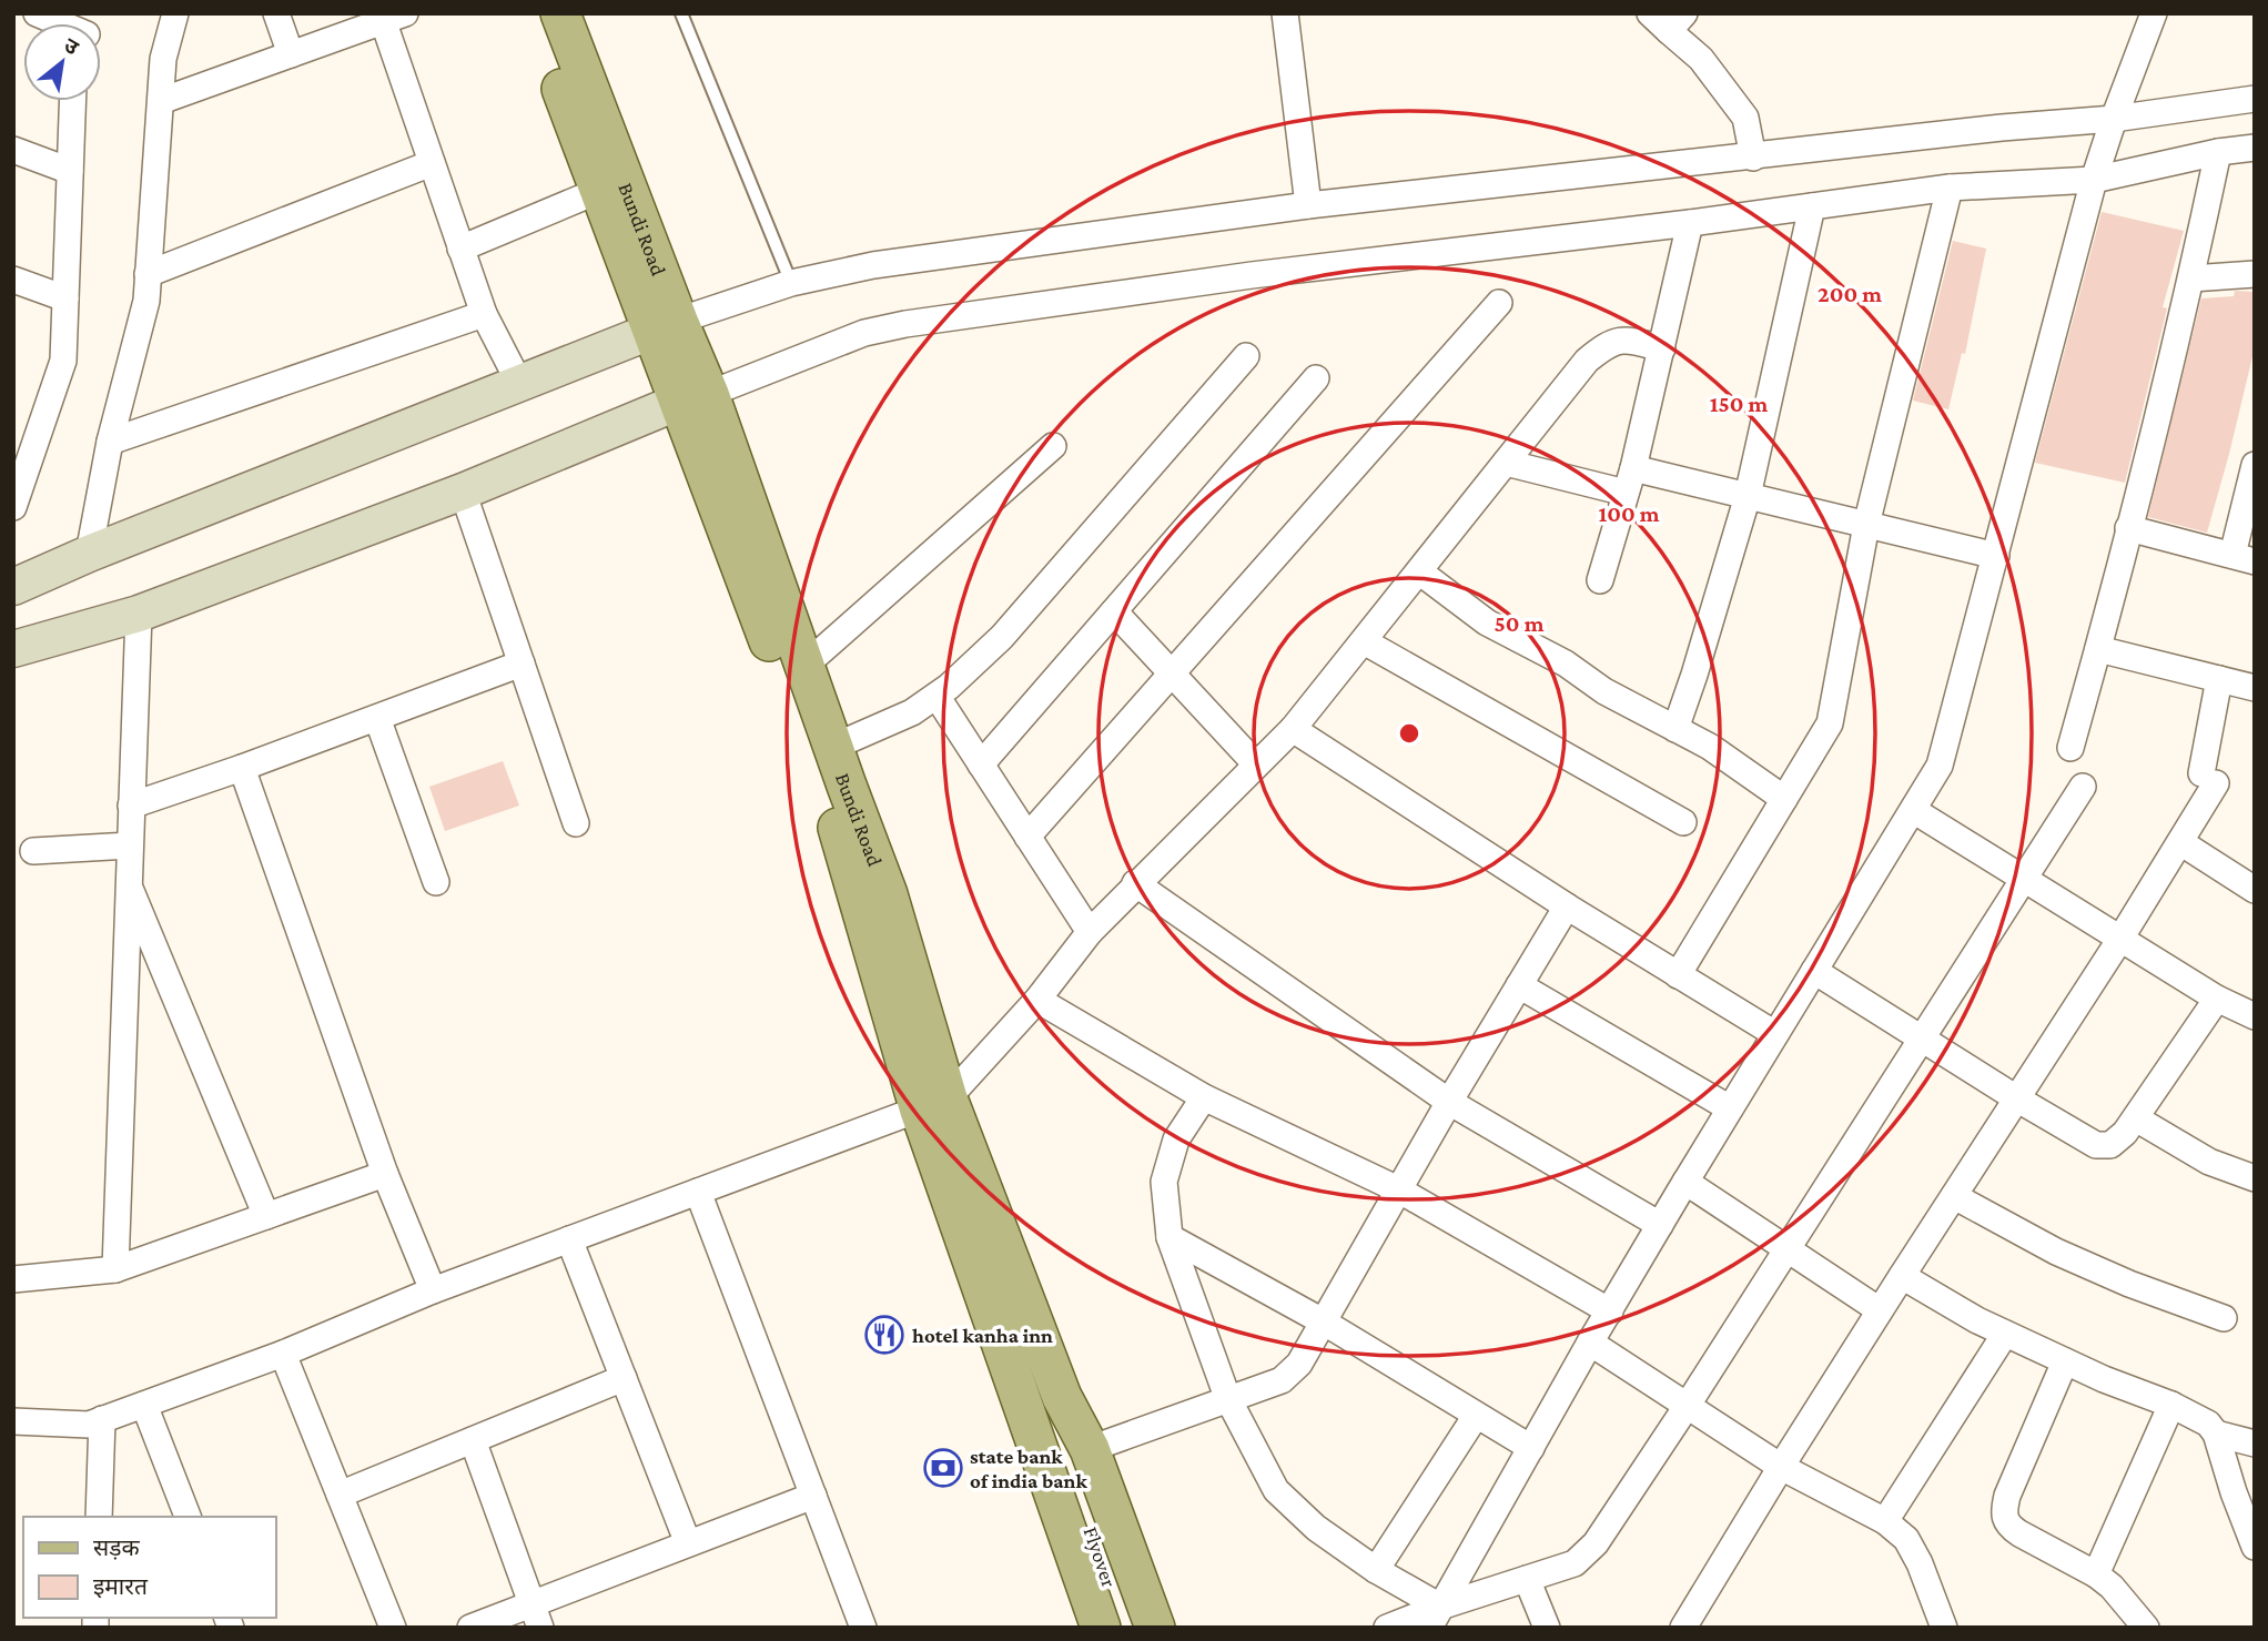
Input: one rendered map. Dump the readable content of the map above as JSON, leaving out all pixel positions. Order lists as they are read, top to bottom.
{
  "streets": {
    "main road": ["Bundi Road", "Flyover"]
  },
  "crossings": [
    ["Bundi Road", "Flyover"]
  ],
  "places": {
    "restaurant": ["hotel kanha inn"],
    "bank": ["state bank of india bank"]
  },
  "legend": ["सड़क", "इमारत"],
  "north": "top right",
  "rings": [
    "200 m",
    "150 m",
    "100 m",
    "50 m"
  ]
}
